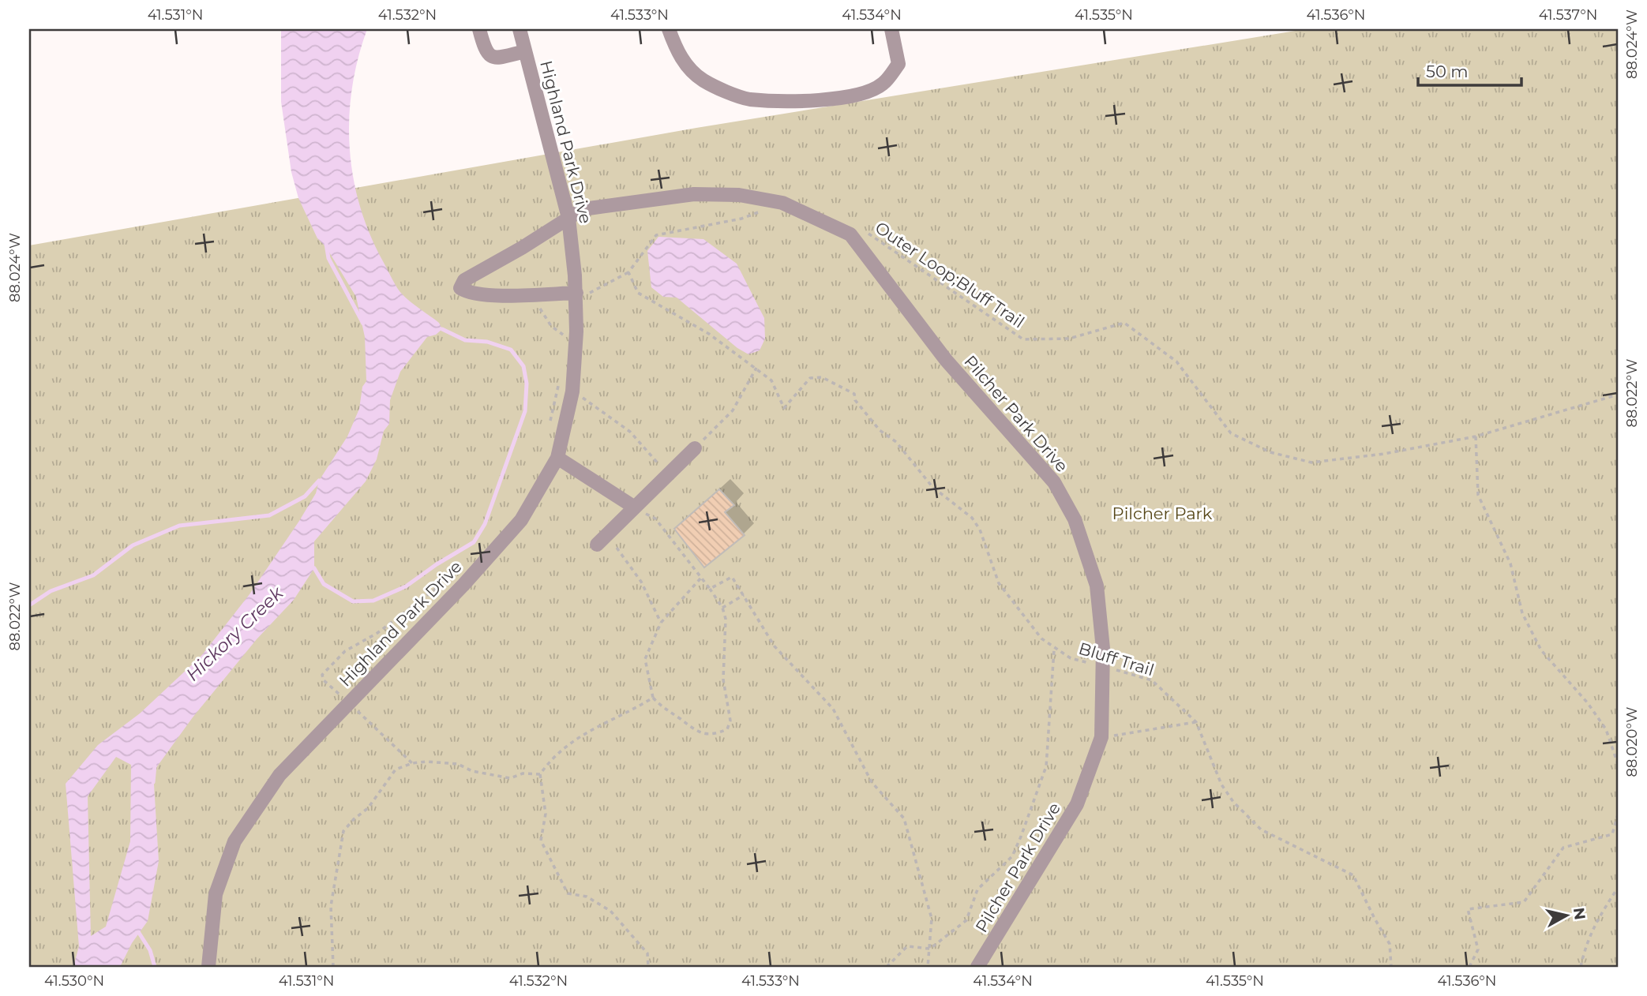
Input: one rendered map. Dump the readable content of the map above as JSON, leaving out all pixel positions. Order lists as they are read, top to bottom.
{
  "streets": {
    "street": ["Highland Park Drive", "Pilcher Park Drive"],
    "path": ["Outer Loop;Bluff Trail", "Bluff Trail"]
  },
  "crossings": [
    ["Highland Park Drive", "Pilcher Park Drive"],
    ["Pilcher Park Drive", "Bluff Trail"]
  ],
  "water": ["Hickory Creek"],
  "parks": ["Pilcher Park"],
  "scale_bar": "50 m",
  "north": "right",
  "coordinates": [
    "41.531°N",
    "41.532°N",
    "41.533°N",
    "41.534°N",
    "41.535°N",
    "41.536°N",
    "41.537°N",
    "88.024°W",
    "88.022°W",
    "88.020°W",
    "41.530°N"
  ]
}
